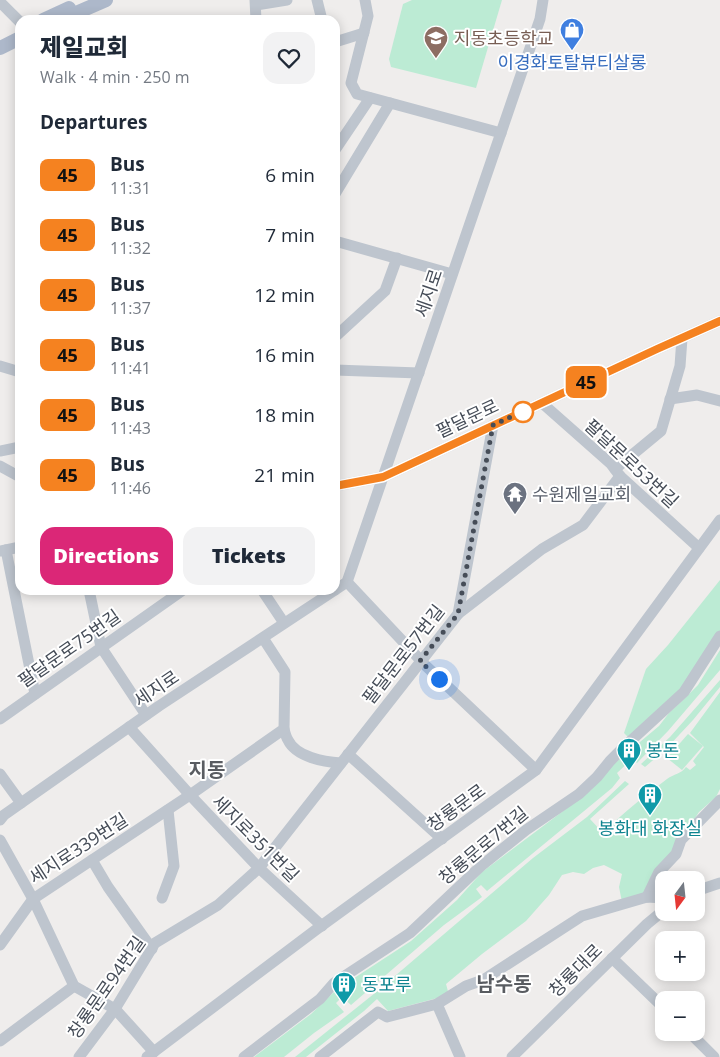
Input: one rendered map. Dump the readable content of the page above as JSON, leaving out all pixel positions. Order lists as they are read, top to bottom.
{
  "streets": {
    "street": [
      "세지로",
      "팔달문로",
      "팔달문로53번길",
      "팔달문로75번길",
      "팔달문로57번길",
      "창룡문로",
      "세지로351번길",
      "창룡문로7번길",
      "세지로339번길",
      "창룡대로",
      "창룡문로94번길"
    ]
  },
  "crossings": [
    ["세지로", "팔달문로"],
    ["세지로", "세지로351번길"],
    ["팔달문로", "팔달문로53번길"],
    ["팔달문로", "팔달문로57번길"],
    ["팔달문로53번길", "창룡문로"],
    ["팔달문로57번길", "세지로351번길"],
    ["팔달문로57번길", "창룡문로94번길"],
    ["창룡문로", "세지로351번길"],
    ["세지로351번길", "세지로339번길"],
    ["세지로351번길", "창룡문로94번길"]
  ],
  "districts": ["지동", "남수동"],
  "places": {
    "shop": ["이경화토탈뷰티살롱"],
    "school or university": ["지동초등학교"],
    "temple": ["수원제일교회"],
    "building": ["봉돈", "봉화대 화장실", "동포루"]
  },
  "lines": ["bus line 45"],
  "north": "bottom",
  "page": {
    "on_map": "45",
    "heading": [
      ["제일교회", "Walk · 4 min · 250 m"],
      "Departures"
    ],
    "list": [
      {
        "mark": "45",
        "name": "Bus",
        "note": "11:31",
        "value": "6 min"
      },
      {
        "mark": "45",
        "name": "Bus",
        "note": "11:32",
        "value": "7 min"
      },
      {
        "mark": "45",
        "name": "Bus",
        "note": "11:37",
        "value": "12 min"
      },
      {
        "mark": "45",
        "name": "Bus",
        "note": "11:41",
        "value": "16 min"
      },
      {
        "mark": "45",
        "name": "Bus",
        "note": "11:43",
        "value": "18 min"
      },
      {
        "mark": "45",
        "name": "Bus",
        "note": "11:46",
        "value": "21 min"
      }
    ],
    "buttons": ["Directions", "Tickets"],
    "map_buttons": ["+", "−"]
  }
}
